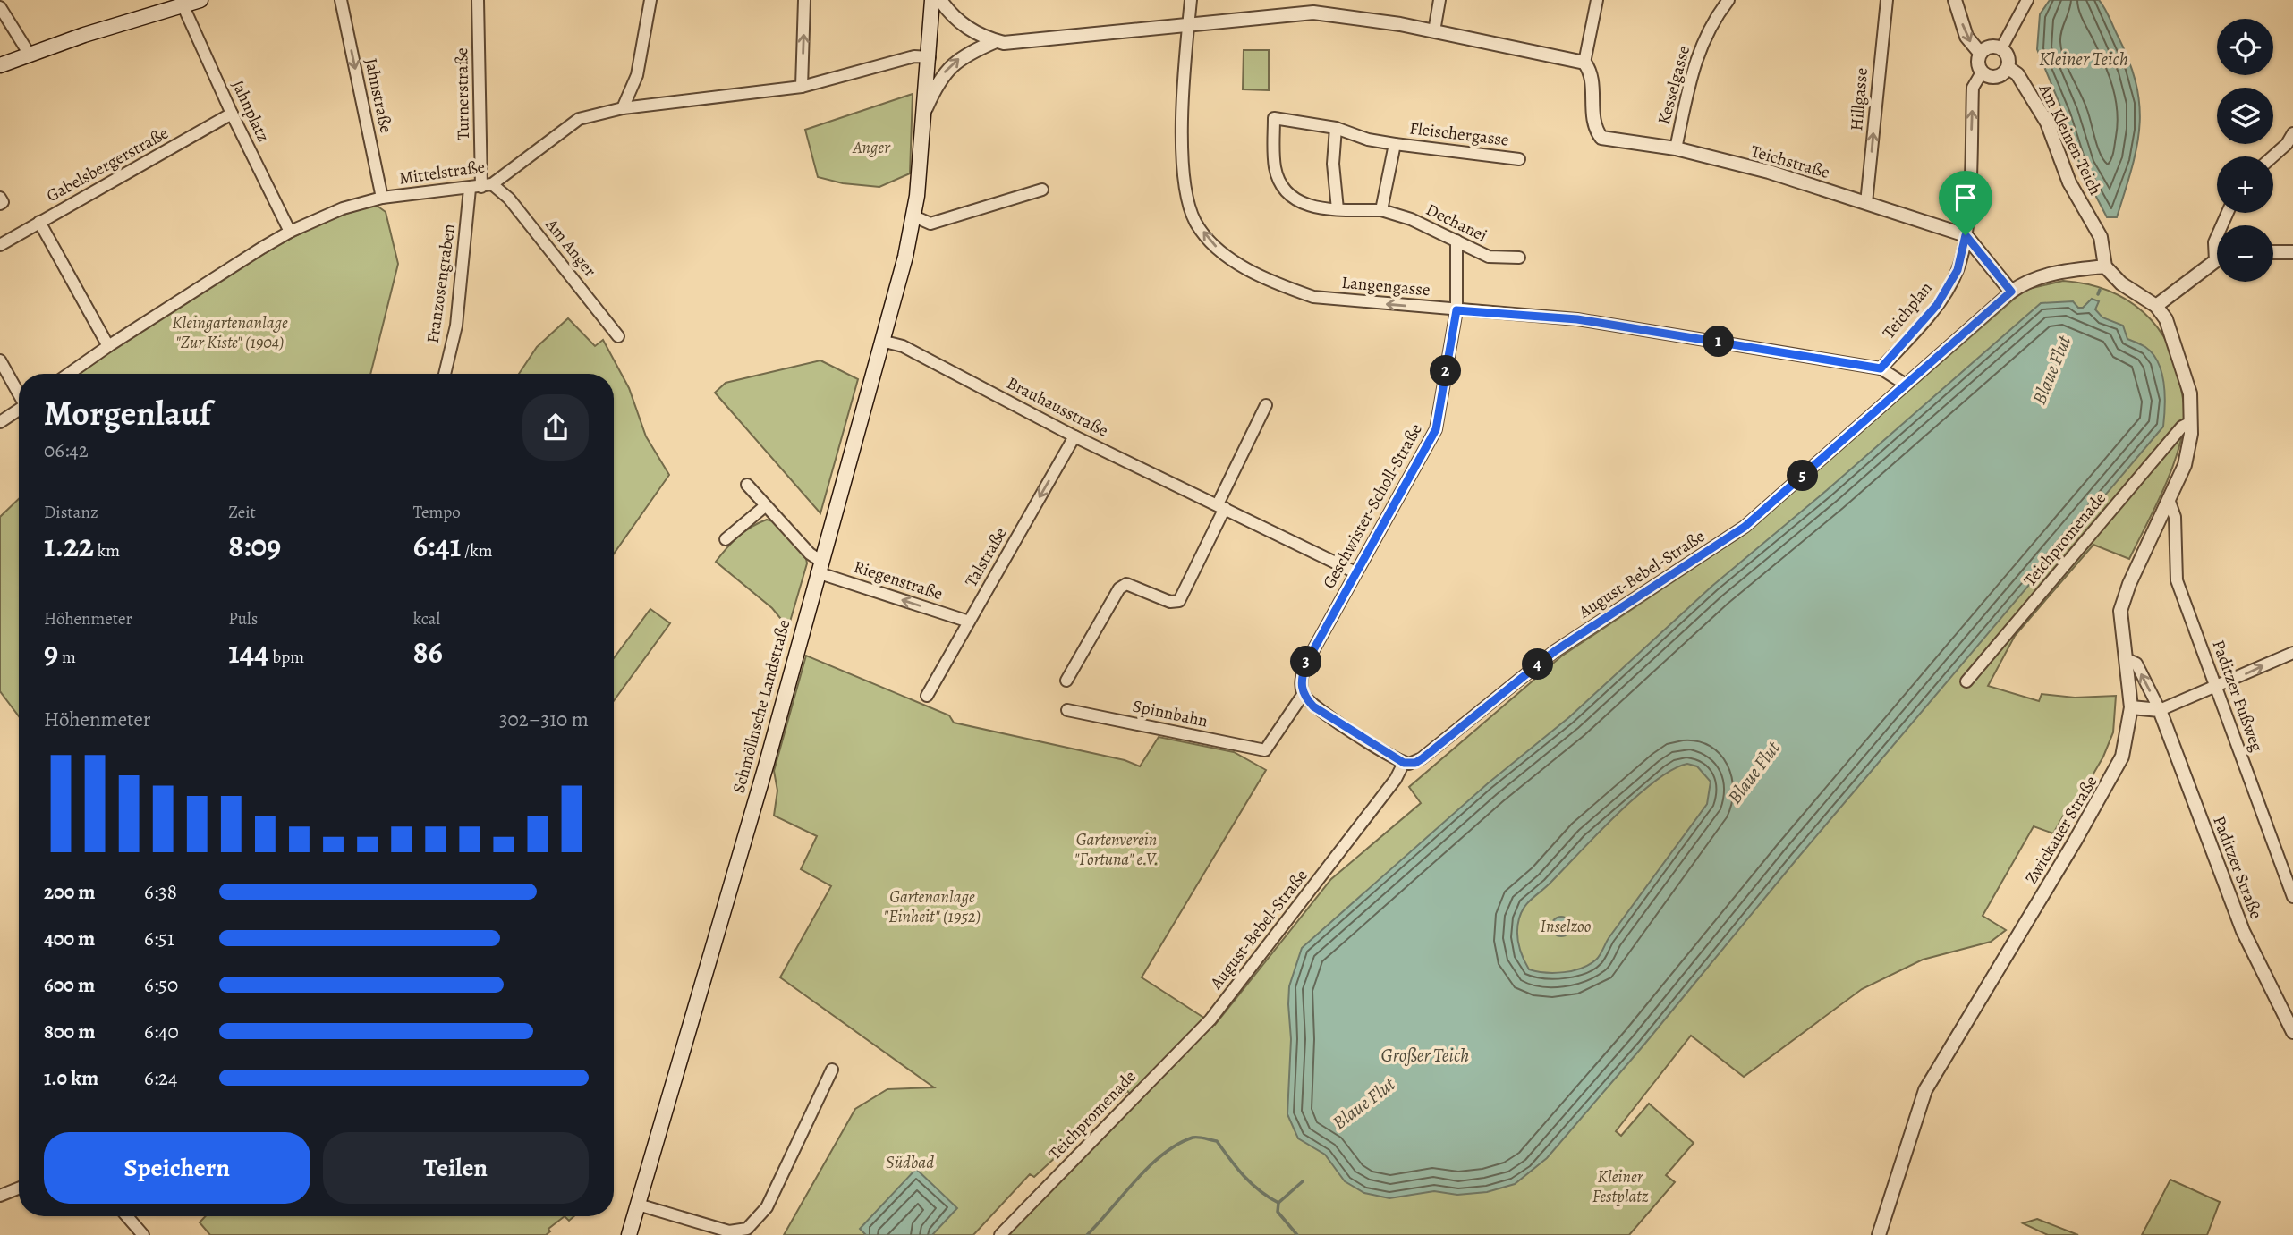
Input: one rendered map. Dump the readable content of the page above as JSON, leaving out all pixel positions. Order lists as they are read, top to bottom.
{
  "streets": {
    "main road": ["Schmöllnsche Landstraße"],
    "street": [
      "Kesselgasse",
      "Turnerstraße",
      "Jahnstraße",
      "Hillgasse",
      "Jahnplatz",
      "Fleischergasse",
      "Am Kleinen Teich",
      "Teichstraße",
      "Gabelsbergerstraße",
      "Mittelstraße",
      "Dechanei",
      "Am Anger",
      "Franzosengraben",
      "Langengasse",
      "Teichplan",
      "Brauhausstraße",
      "Geschwister-Scholl-Straße",
      "Teichpromenade",
      "Talstraße",
      "August-Bebel-Straße",
      "Riegenstraße",
      "Paditzer Fußweg",
      "Spinnbahn",
      "Zwickauer Straße",
      "Paditzer Straße"
    ]
  },
  "crossings": [
    ["Kesselgasse", "Teichstraße"],
    ["Turnerstraße", "Mittelstraße"],
    ["Turnerstraße", "Am Anger"],
    ["Turnerstraße", "Franzosengraben"],
    ["Jahnstraße", "Mittelstraße"],
    ["Hillgasse", "Teichstraße"],
    ["Jahnplatz", "Gabelsbergerstraße"],
    ["Jahnplatz", "Mittelstraße"],
    ["Fleischergasse", "Dechanei"],
    ["Am Kleinen Teich", "Teichplan"],
    ["Teichstraße", "Teichplan"],
    ["Mittelstraße", "Am Anger"],
    ["Mittelstraße", "Franzosengraben"],
    ["Mittelstraße", "Schmöllnsche Landstraße"],
    ["Dechanei", "Geschwister-Scholl-Straße"],
    ["Am Anger", "Franzosengraben"],
    ["Langengasse", "Teichplan"],
    ["Langengasse", "Geschwister-Scholl-Straße"],
    ["Brauhausstraße", "Geschwister-Scholl-Straße"],
    ["Brauhausstraße", "Talstraße"],
    ["Brauhausstraße", "Schmöllnsche Landstraße"],
    ["Geschwister-Scholl-Straße", "Spinnbahn"],
    ["Teichpromenade", "August-Bebel-Straße"],
    ["Teichpromenade", "Zwickauer Straße"],
    ["Talstraße", "Riegenstraße"],
    ["Riegenstraße", "Schmöllnsche Landstraße"],
    ["Paditzer Fußweg", "Zwickauer Straße"],
    ["Zwickauer Straße", "Paditzer Straße"]
  ],
  "one_way": [
    "Jahnstraße",
    "Hillgasse",
    "Langengasse",
    "Teichplan",
    "Talstraße",
    "Riegenstraße"
  ],
  "water": ["Kleiner Teich", "Blaue Flut", "Großer Teich"],
  "parks": [
    "Anger",
    "Kleingartenanlage \"Zur Kiste\" (1904)",
    "Gartenverein \"Fortuna\" e.V.",
    "Gartenanlage \"Einheit\" (1952)",
    "Inselzoo",
    "Südbad",
    "Kleiner Festplatz"
  ],
  "page": {
    "map_buttons": ["+", "−"],
    "pins": [
      "1",
      "2",
      "5",
      "3",
      "4"
    ],
    "heading": ["Morgenlauf", "06:42"],
    "stats": [
      ["Distanz", "1.22 km"],
      ["Zeit", "8:09"],
      ["Tempo", "6:41 /km"],
      ["Höhenmeter", "9 m"],
      ["Puls", "144 bpm"],
      ["kcal", "86"]
    ],
    "chart": ["Höhenmeter", "302–310 m"],
    "list": [
      {
        "name": "200 m",
        "note": "6:38"
      },
      {
        "name": "400 m",
        "note": "6:51"
      },
      {
        "name": "600 m",
        "note": "6:50"
      },
      {
        "name": "800 m",
        "note": "6:40"
      },
      {
        "name": "1.0 km",
        "note": "6:24"
      }
    ],
    "buttons": ["Speichern", "Teilen"]
  }
}
